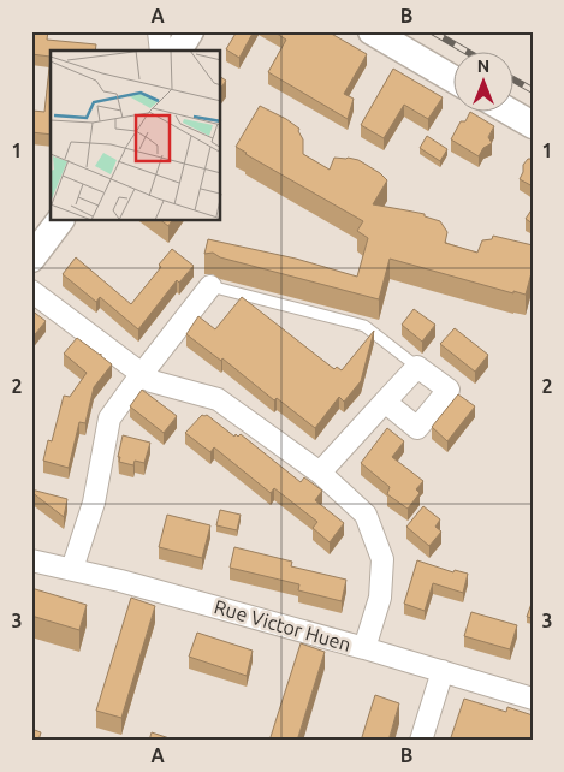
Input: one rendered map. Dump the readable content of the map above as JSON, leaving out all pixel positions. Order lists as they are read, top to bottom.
{
  "streets": {
    "street": ["Rue Victor Huen"]
  },
  "north": "top",
  "grid": {
    "columns": ["A", "B"],
    "rows": ["1", "2", "3"]
  }
}
